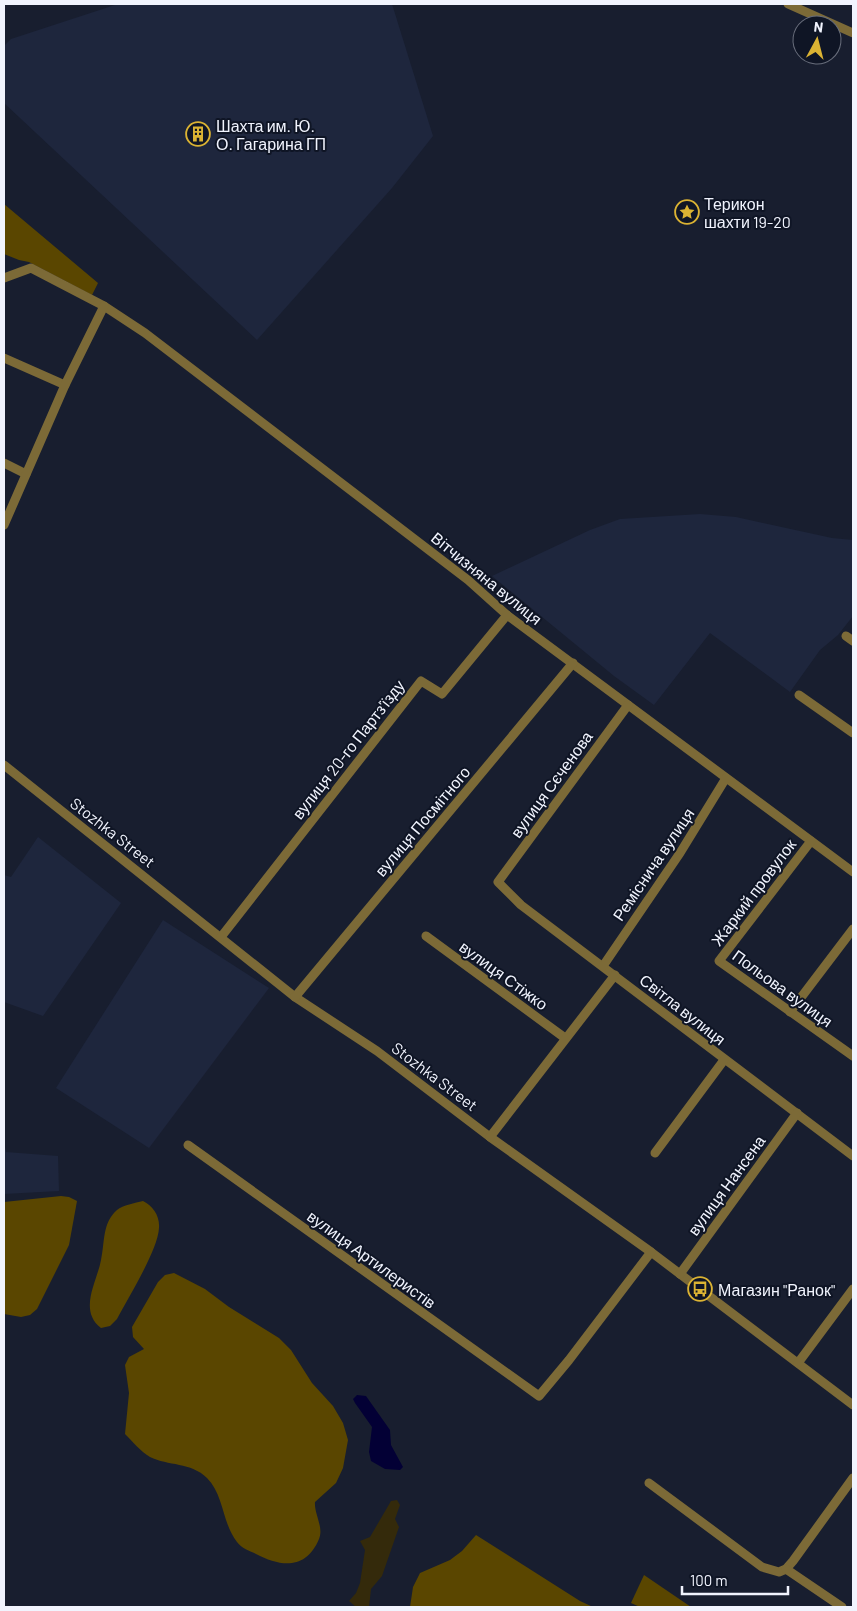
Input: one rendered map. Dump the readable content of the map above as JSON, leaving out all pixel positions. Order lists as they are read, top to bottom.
{
  "streets": {
    "street": [
      "Вітчизняна вулиця",
      "вулиця 20-го Партз'їзду",
      "вулиця Сєченова",
      "вулиця Посмітного",
      "Stozhka Street",
      "Реміснича вулиця",
      "Жаркий провулок",
      "вулиця Стіжко",
      "Польова вулиця",
      "Світла вулиця",
      "вулиця Нансена",
      "вулиця Артилеристів"
    ]
  },
  "crossings": [
    ["Вітчизняна вулиця", "вулиця 20-го Партз'їзду"],
    ["Вітчизняна вулиця", "вулиця Сєченова"],
    ["Вітчизняна вулиця", "вулиця Посмітного"],
    ["Вітчизняна вулиця", "Реміснича вулиця"],
    ["Вітчизняна вулиця", "Жаркий провулок"],
    ["вулиця 20-го Партз'їзду", "Stozhka Street"],
    ["вулиця Сєченова", "Світла вулиця"],
    ["вулиця Посмітного", "Stozhka Street"],
    ["Stozhka Street", "вулиця Нансена"],
    ["Stozhka Street", "вулиця Артилеристів"],
    ["Реміснича вулиця", "Світла вулиця"],
    ["Жаркий провулок", "Польова вулиця"],
    ["Світла вулиця", "вулиця Нансена"]
  ],
  "places": {
    "building": ["Шахта им. Ю. О. Гагарина ГП"],
    "place": ["Терикон шахти 19-20"],
    "bus stop": ["Магазин \"Ранок\""]
  },
  "scale_bar": "100 m",
  "north": "top"
}
